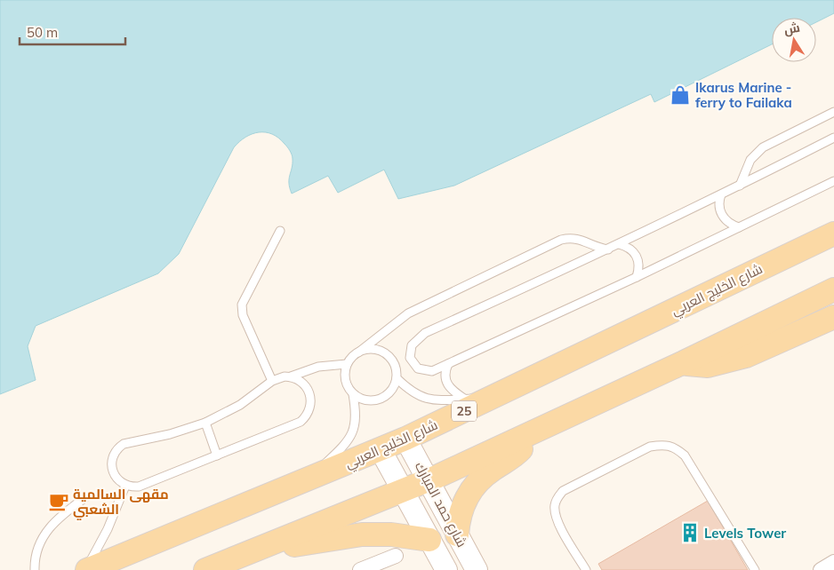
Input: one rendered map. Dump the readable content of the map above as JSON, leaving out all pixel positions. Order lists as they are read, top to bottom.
{
  "streets": {
    "main road": ["شارع الخليج العربي", "25", "شارع حمد المبارك"]
  },
  "crossings": [
    ["شارع الخليج العربي", "شارع حمد المبارك"]
  ],
  "places": {
    "shop": ["Ikarus Marine - ferry to Failaka"],
    "cafe": ["مقهى السالمية الشعبي"],
    "building": ["Levels Tower"]
  },
  "scale_bar": "50 m",
  "north": "top"
}
